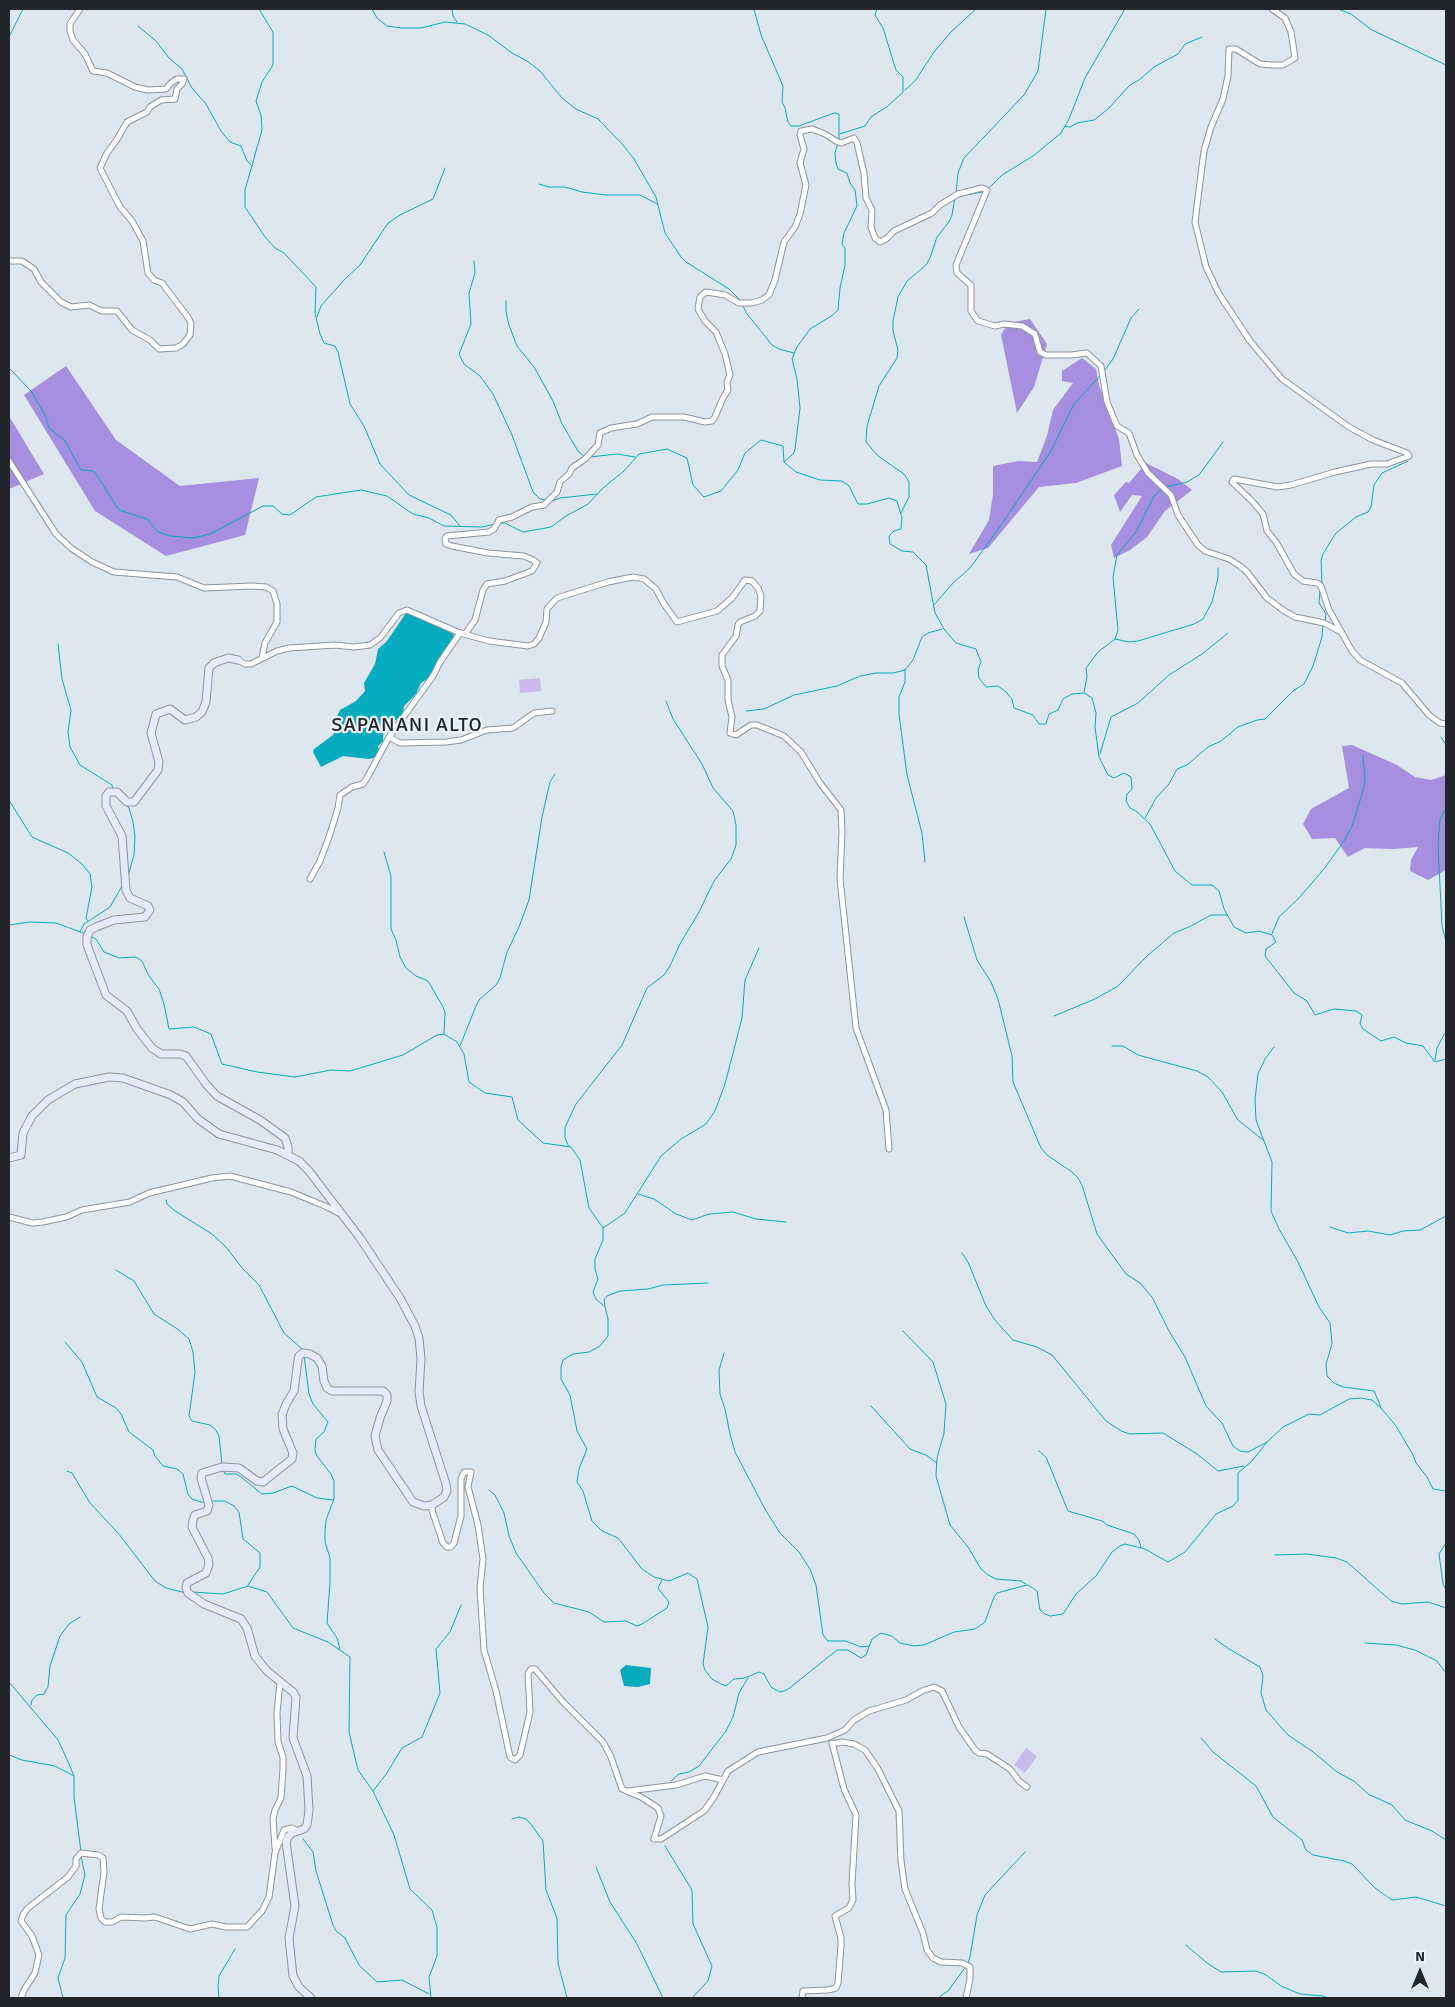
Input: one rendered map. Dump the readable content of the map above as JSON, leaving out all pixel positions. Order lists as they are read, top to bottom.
{
  "districts": ["SAPANANI ALTO"],
  "north": "top"
}
